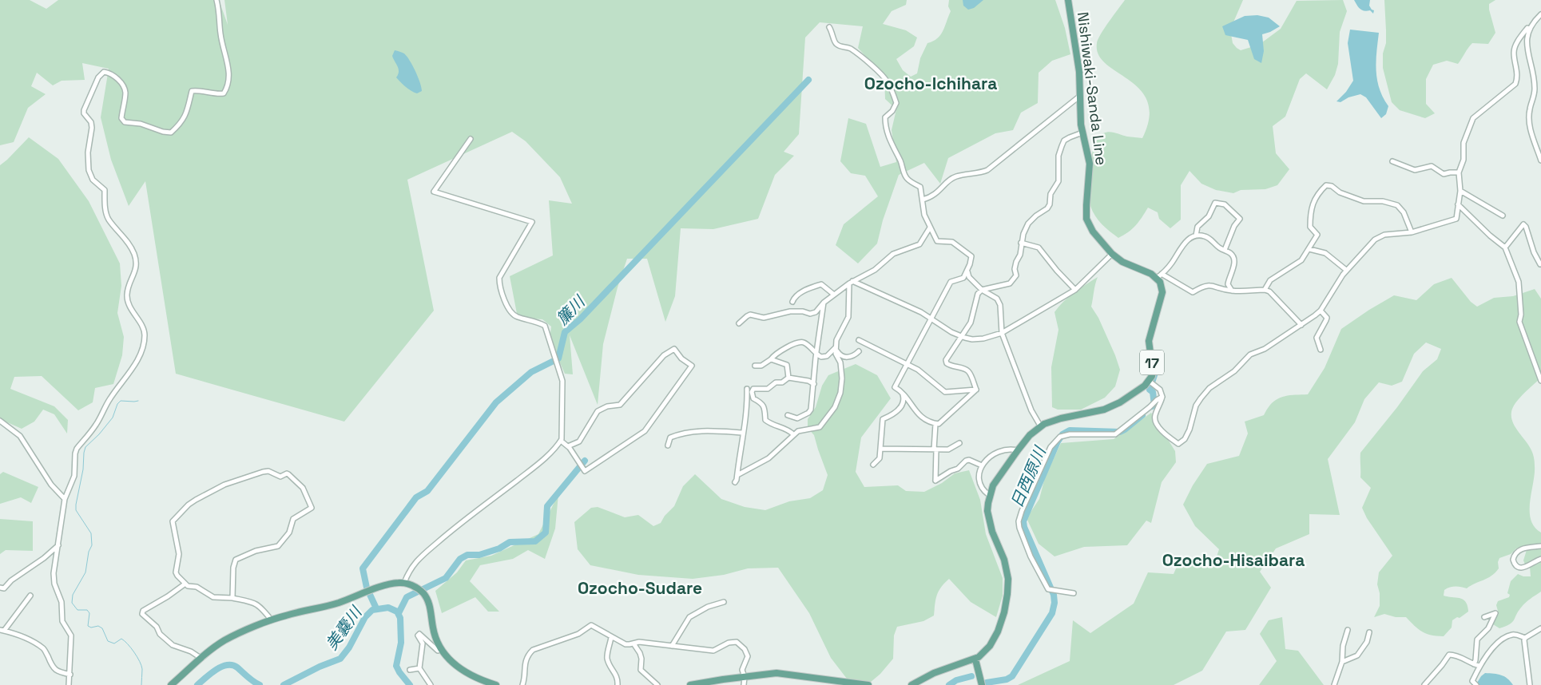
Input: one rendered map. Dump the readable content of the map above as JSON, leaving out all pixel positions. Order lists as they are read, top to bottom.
{
  "streets": {
    "main road": ["Nishiwaki-Sanda Line", "17"]
  },
  "crossings": [
    ["Nishiwaki-Sanda Line", "17"]
  ],
  "districts": ["Ozocho-Ichihara", "Ozocho-Hisaibara", "Ozocho-Sudare"],
  "water": ["簾川", "日西原川", "美嚢川"]
}
